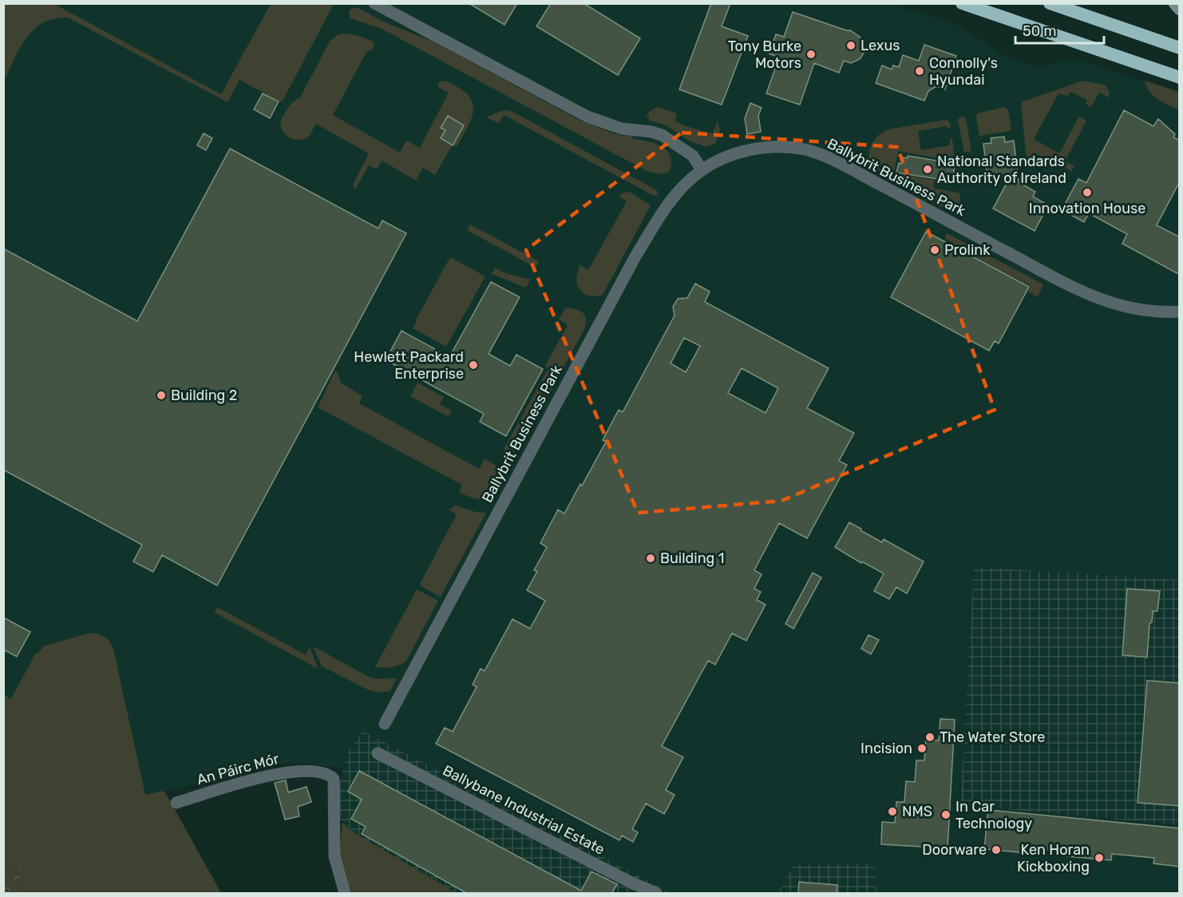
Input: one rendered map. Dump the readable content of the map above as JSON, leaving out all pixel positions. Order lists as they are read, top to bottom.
{
  "streets": {
    "street": ["Ballybrit Business Park", "An Páirc Mór", "Ballybane Industrial Estate"]
  },
  "places": [
    "Lexus",
    "Tony Burke Motors",
    "Connolly's Hyundai",
    "National Standards Authority of Ireland",
    "Innovation House",
    "Prolink",
    "Hewlett Packard Enterprise",
    "Building 2",
    "Building 1",
    "The Water Store",
    "Incision",
    "NMS",
    "In Car Technology",
    "Doorware",
    "Ken Horan Kickboxing"
  ],
  "scale_bar": "50 m"
}
